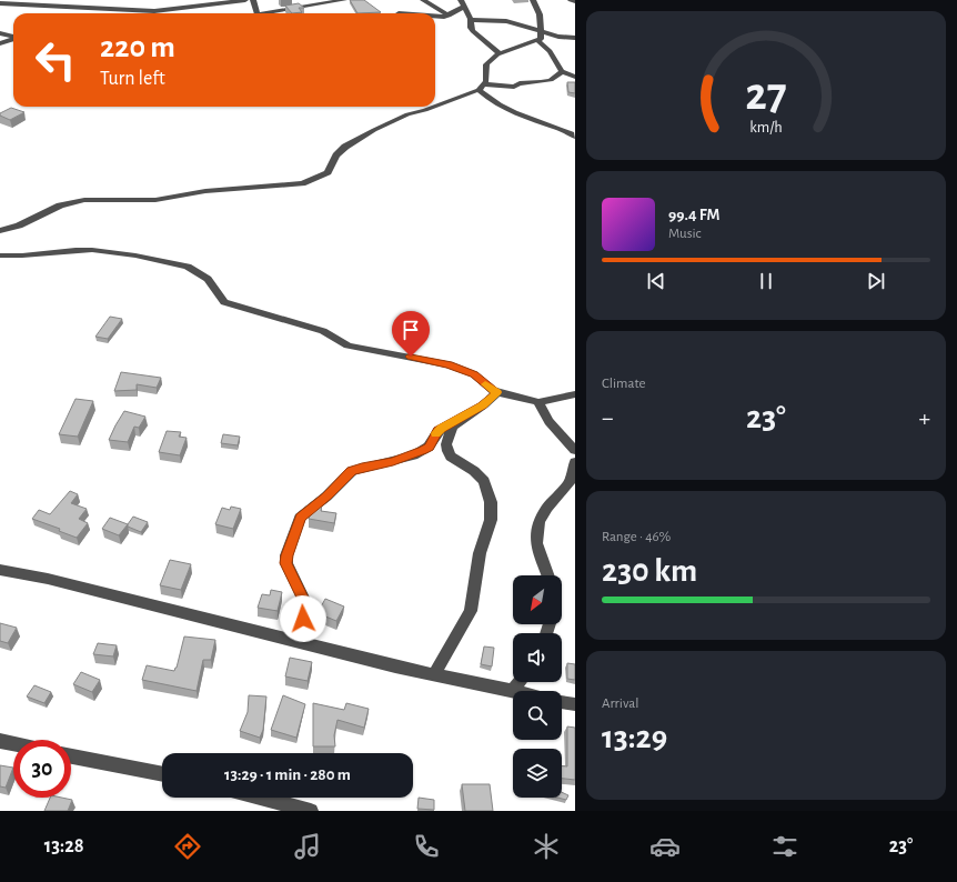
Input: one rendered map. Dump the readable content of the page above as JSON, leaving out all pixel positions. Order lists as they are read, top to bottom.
{
  "north": "bottom left",
  "page": {
    "turn": ["220 m", "Turn left"],
    "song": ["99.4 FM", "Music"],
    "tile": [
      "Climate",
      ["Range · 46%", "230 km"],
      ["Arrival", "13:29"]
    ],
    "heat": ["−", "23°", "+"],
    "limit": "30",
    "trip": "13:29 · 1 min · 280 m",
    "tabs": ["13:28", "23°"],
    "gauge": ["27", "km/h"]
  }
}
